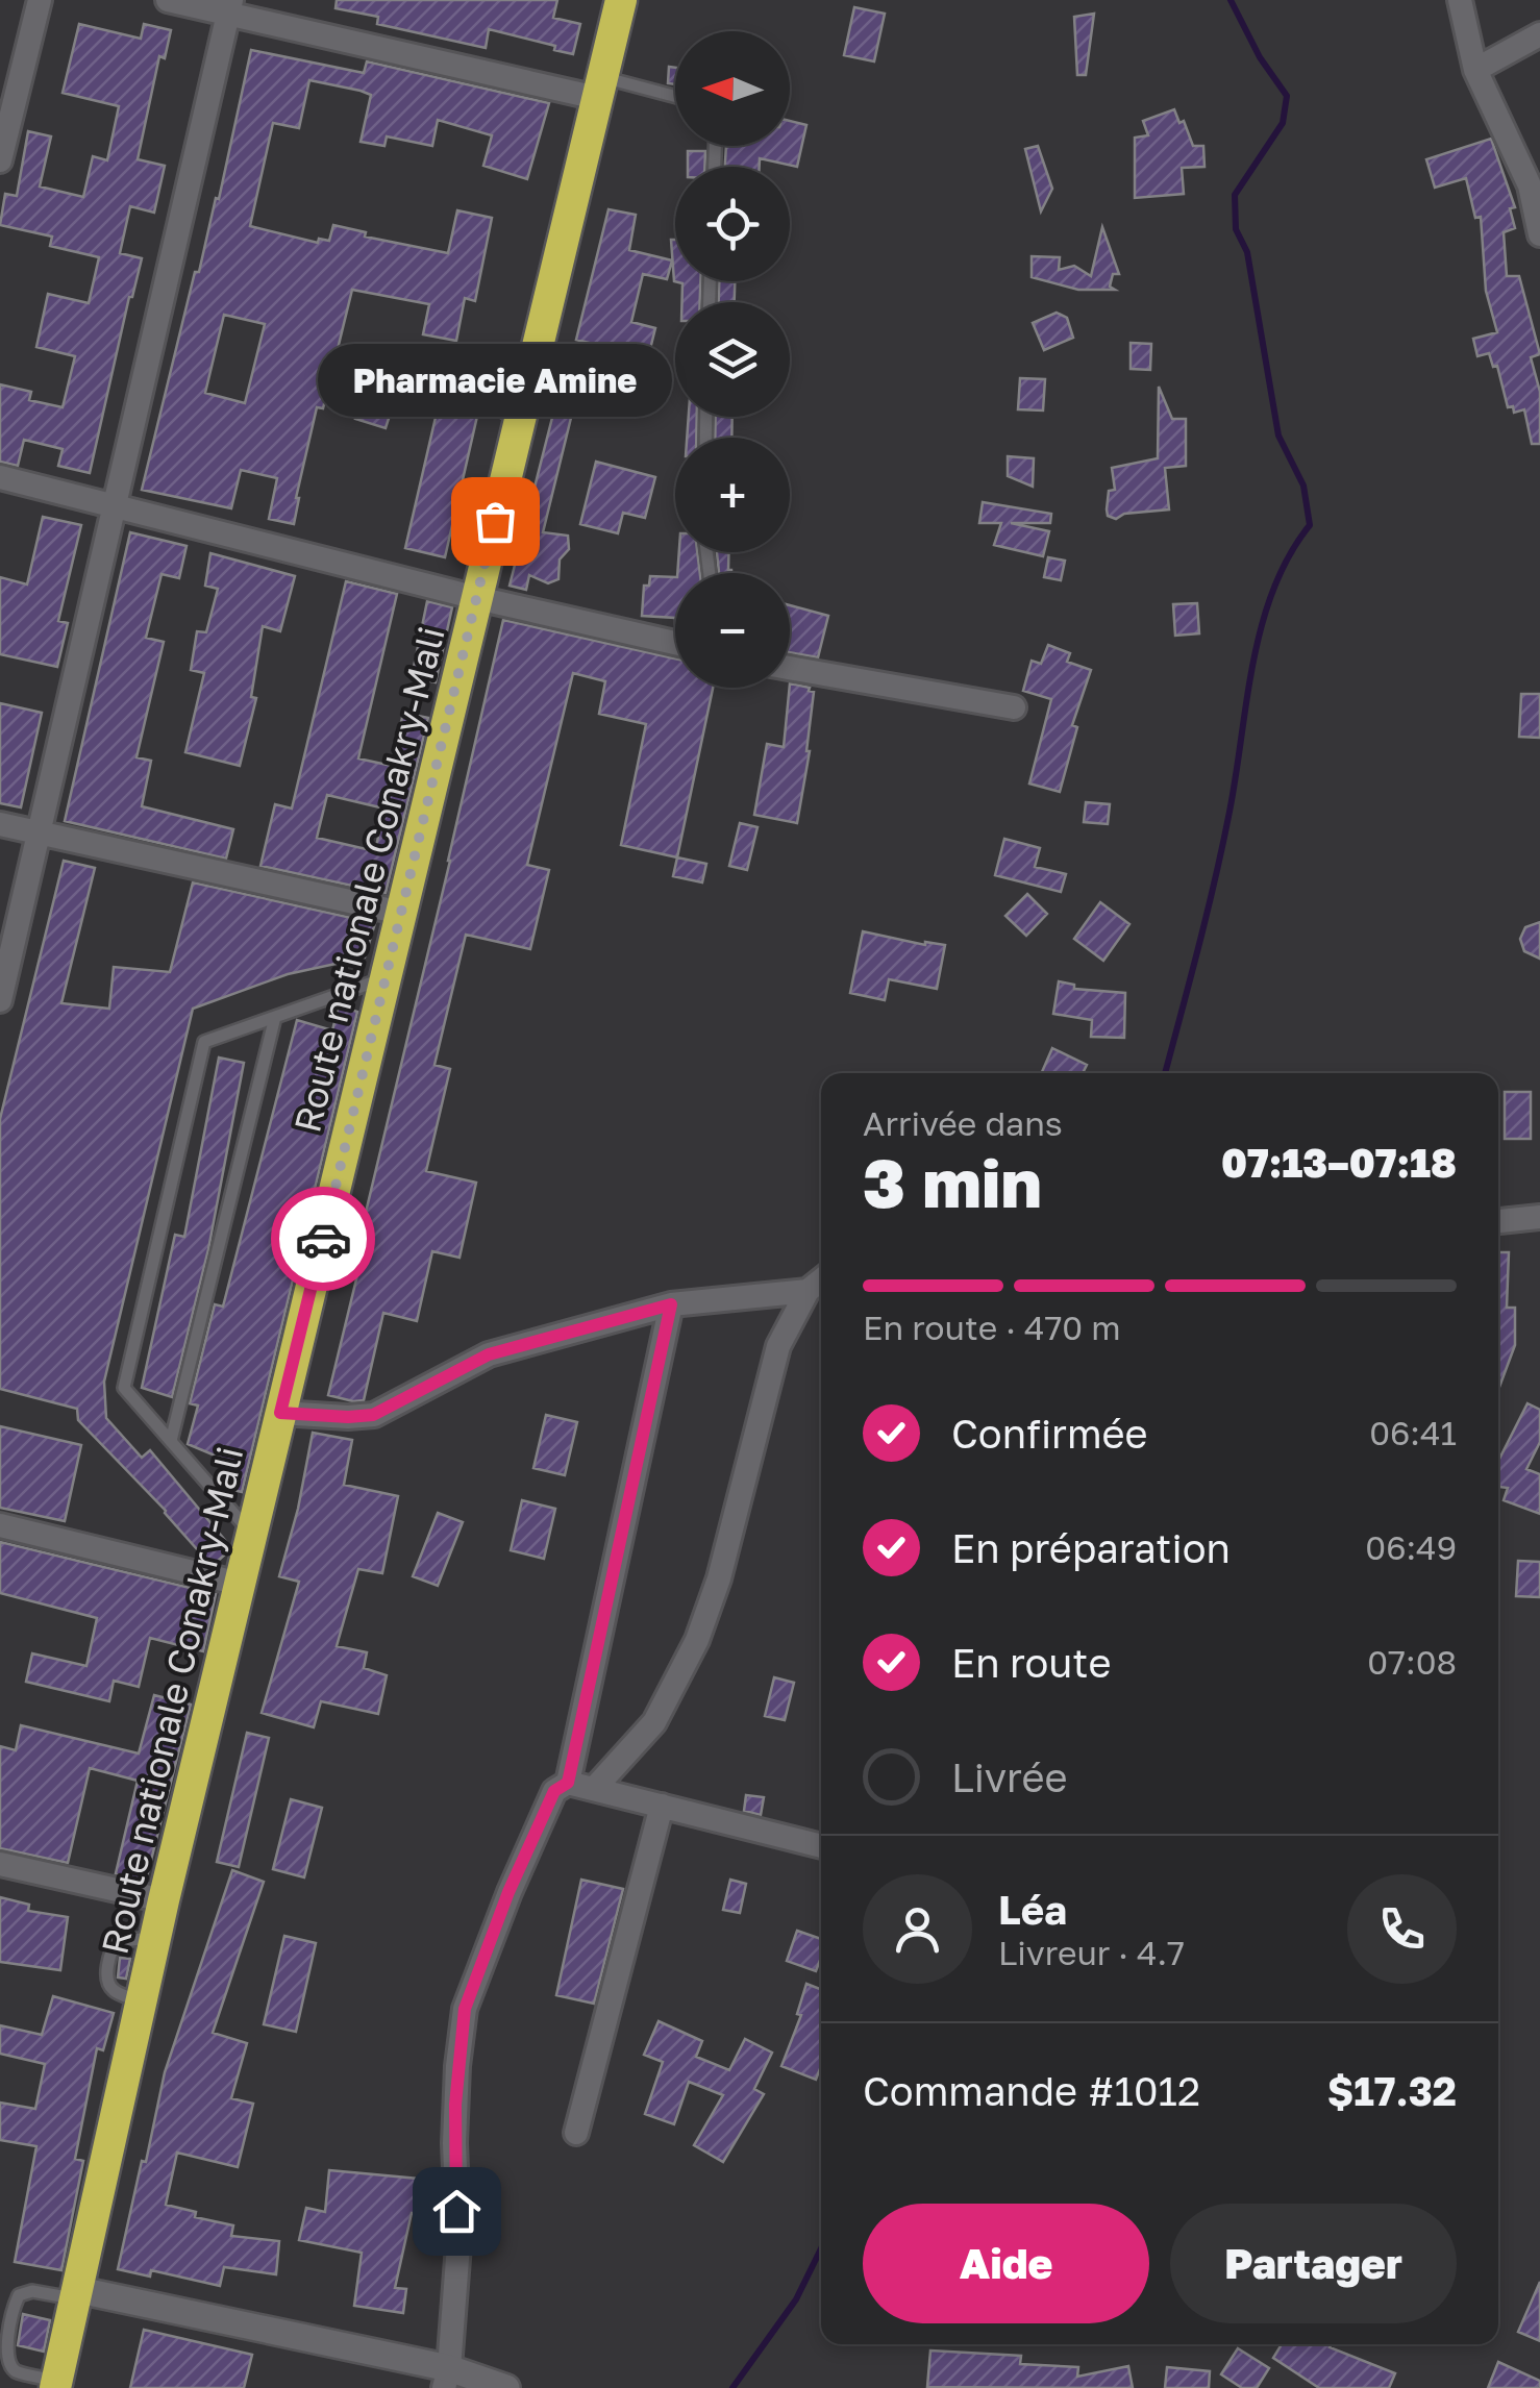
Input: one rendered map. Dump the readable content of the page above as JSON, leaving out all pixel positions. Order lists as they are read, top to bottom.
{
  "streets": {
    "highway": ["Route nationale Conakry-Mali"]
  },
  "places": ["Pharmacie Amine"],
  "north": "left",
  "page": {
    "map_buttons": ["+", "−"],
    "bubble": "Pharmacie Amine",
    "heading": ["3 min", "Arrivée dans", "07:13–07:18"],
    "panel": [
      "Léa",
      "Livreur · 4.7",
      "Commande #1012",
      "$17.32"
    ],
    "bar": "En route · 470 m",
    "list": [
      ["Confirmée", "06:41"],
      ["En préparation", "06:49"],
      ["En route", "07:08"],
      "Livrée"
    ],
    "buttons": ["Aide", "Partager"]
  }
}
